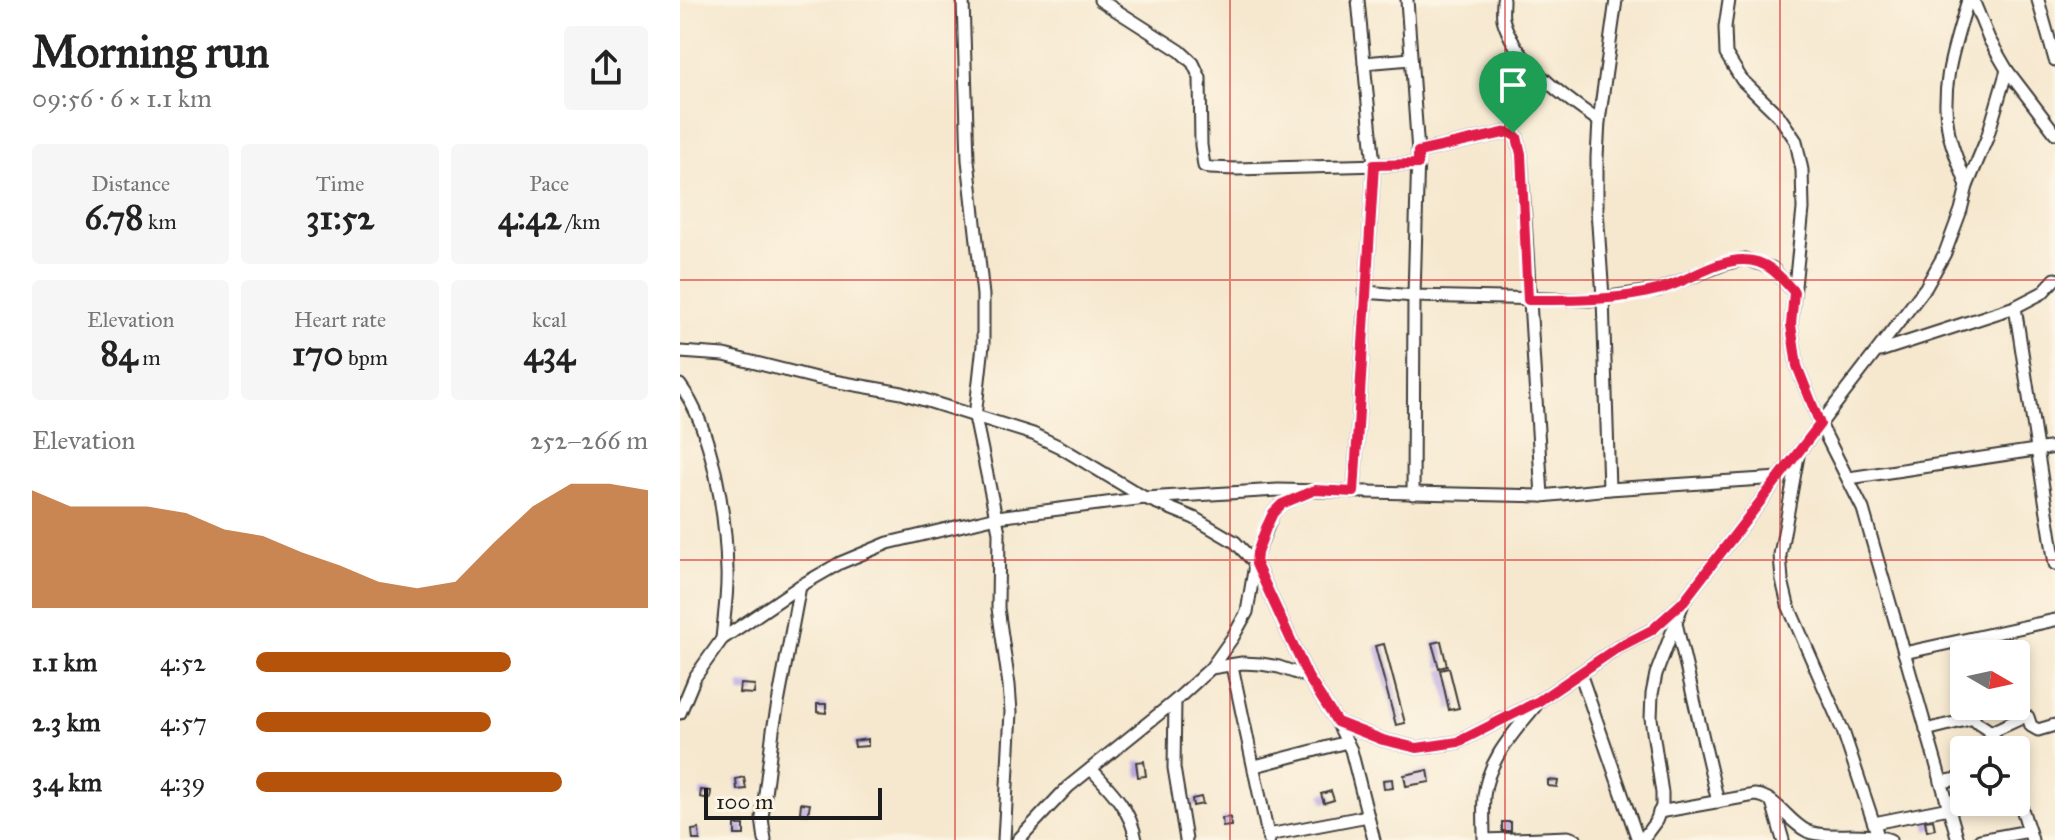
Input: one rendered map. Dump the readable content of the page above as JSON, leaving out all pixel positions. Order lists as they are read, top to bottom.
{
  "scale_bar": "100 m",
  "north": "right",
  "page": {
    "heading": ["Morning run", "09:56 · 6 × 1.1 km"],
    "stats": [
      ["Distance", "6.78 km"],
      ["Time", "31:52"],
      ["Pace", "4:42 /km"],
      ["Elevation", "84 m"],
      ["Heart rate", "170 bpm"],
      ["kcal", "434"]
    ],
    "chart": ["Elevation", "252–266 m"],
    "list": [
      {
        "name": "1.1 km",
        "note": "4:52"
      },
      {
        "name": "2.3 km",
        "note": "4:57"
      },
      {
        "name": "3.4 km",
        "note": "4:39"
      }
    ],
    "scale": "100 m"
  }
}
